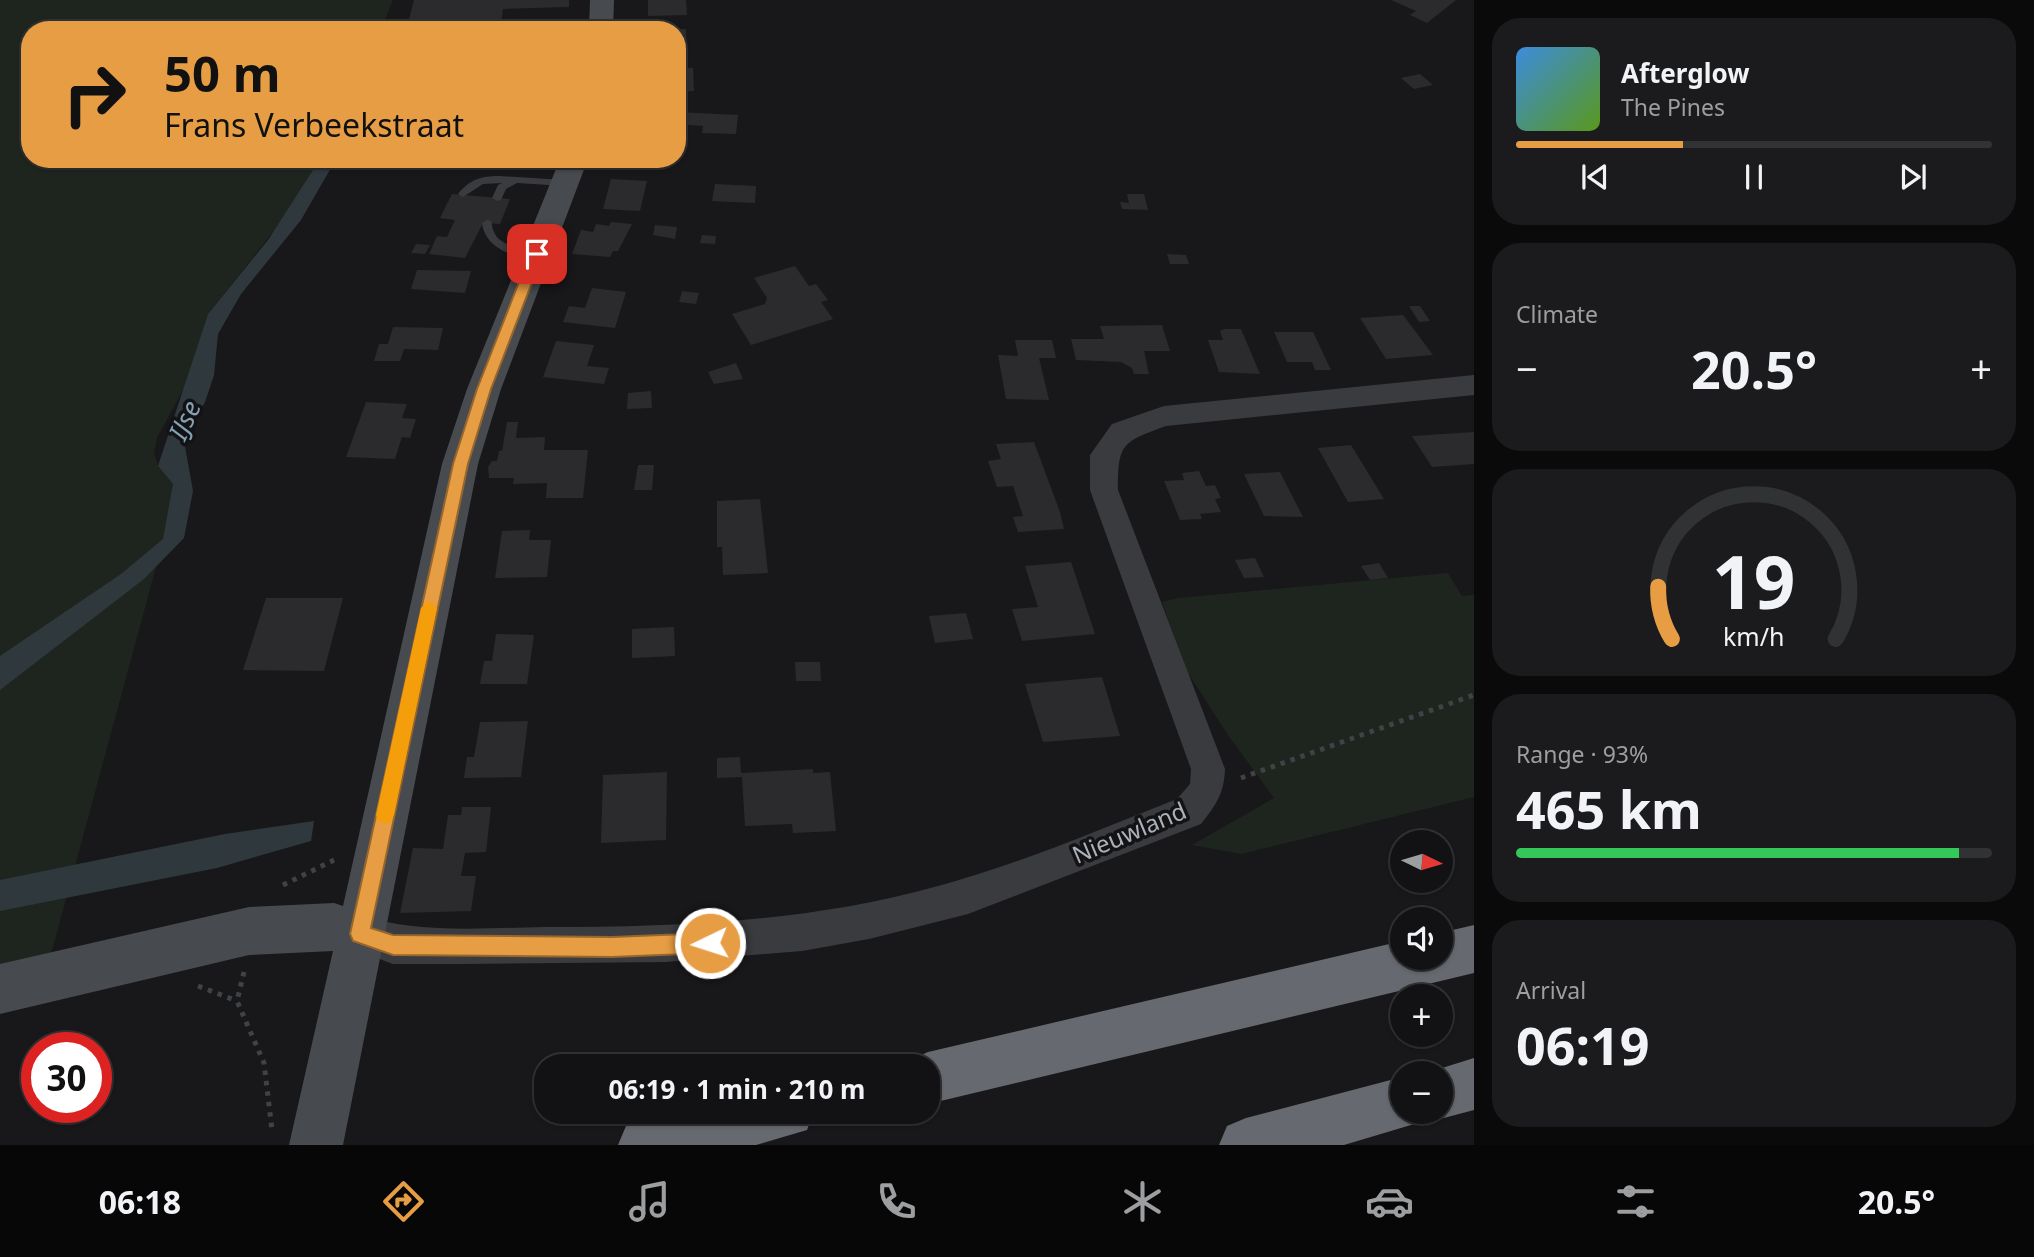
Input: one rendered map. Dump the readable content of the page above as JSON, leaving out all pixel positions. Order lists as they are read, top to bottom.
{
  "streets": {
    "street": ["Nieuwland"]
  },
  "water": ["IJse"],
  "north": "right",
  "page": {
    "turn": ["50 m", "Frans Verbeekstraat"],
    "song": ["Afterglow", "The Pines"],
    "tile": [
      "Climate",
      ["Range · 93%", "465 km"],
      ["Arrival", "06:19"]
    ],
    "heat": ["−", "20.5°", "+"],
    "map_buttons": ["+", "−"],
    "limit": "30",
    "trip": "06:19 · 1 min · 210 m",
    "tabs": ["06:18", "20.5°"],
    "gauge": ["19", "km/h"]
  }
}
